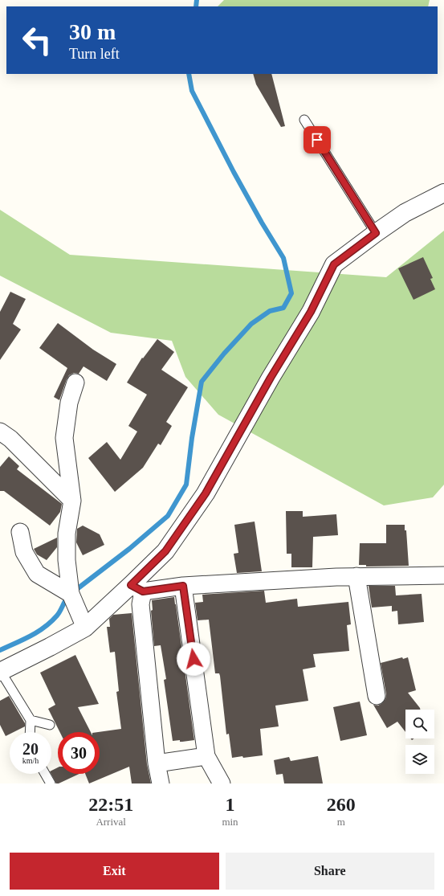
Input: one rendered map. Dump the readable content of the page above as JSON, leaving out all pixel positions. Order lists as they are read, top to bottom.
{
  "page": {
    "turn": ["30 m", "Turn left"],
    "speed": "20 km/h",
    "limit": "30",
    "eta": [
      "22:51",
      "Arrival",
      "1",
      "min",
      "260",
      "m"
    ],
    "buttons": ["Exit", "Share"]
  }
}
